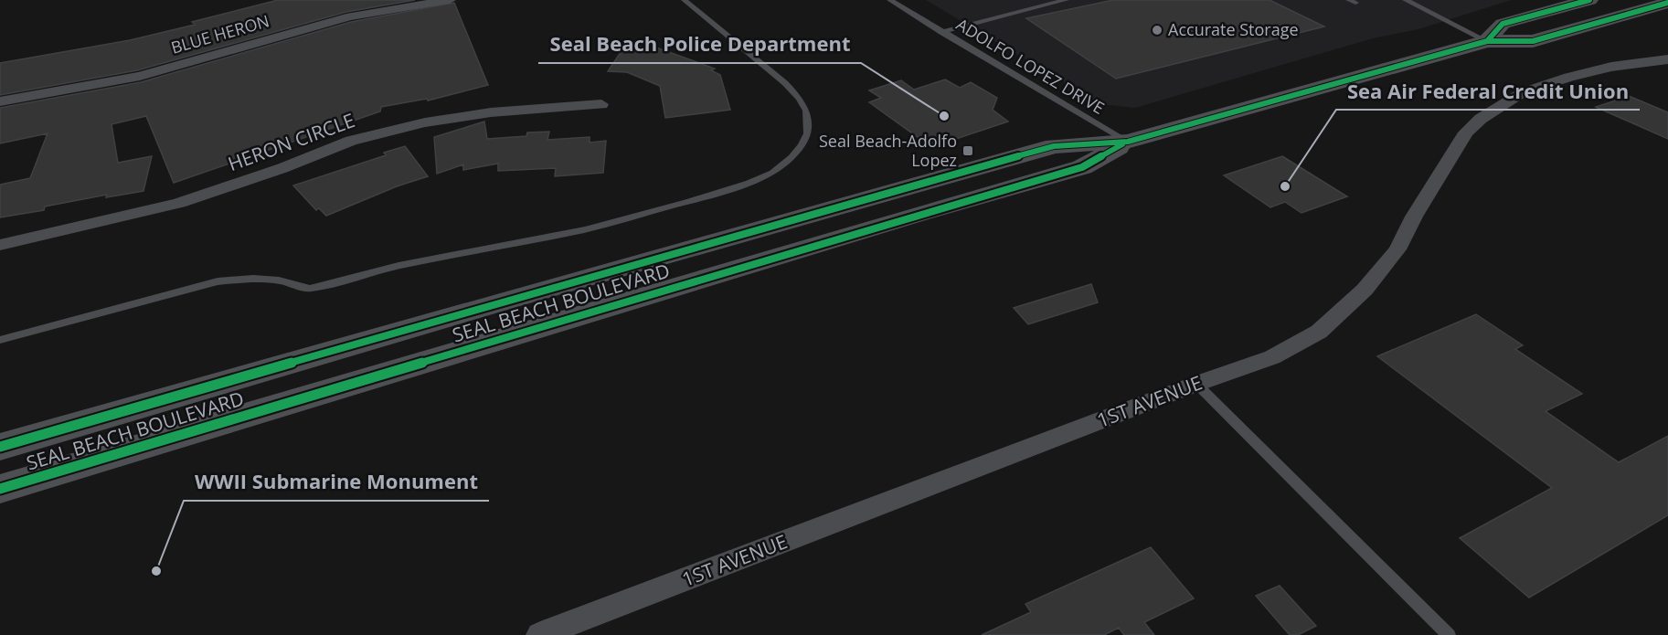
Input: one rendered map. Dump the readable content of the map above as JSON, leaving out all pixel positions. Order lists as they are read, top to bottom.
{
  "streets": {
    "main road": ["SEAL BEACH BOULEVARD"],
    "street": ["BLUE HERON", "HERON CIRCLE", "1ST AVENUE"],
    "lane": ["ADOLFO LOPEZ DRIVE"]
  },
  "crossings": [
    ["ADOLFO LOPEZ DRIVE", "SEAL BEACH BOULEVARD"]
  ],
  "places": {
    "other": [
      "Accurate Storage",
      "Seal Beach Police Department",
      "Sea Air Federal Credit Union",
      "WWII Submarine Monument"
    ],
    "transit": ["Seal Beach-Adolfo Lopez"]
  }
}
